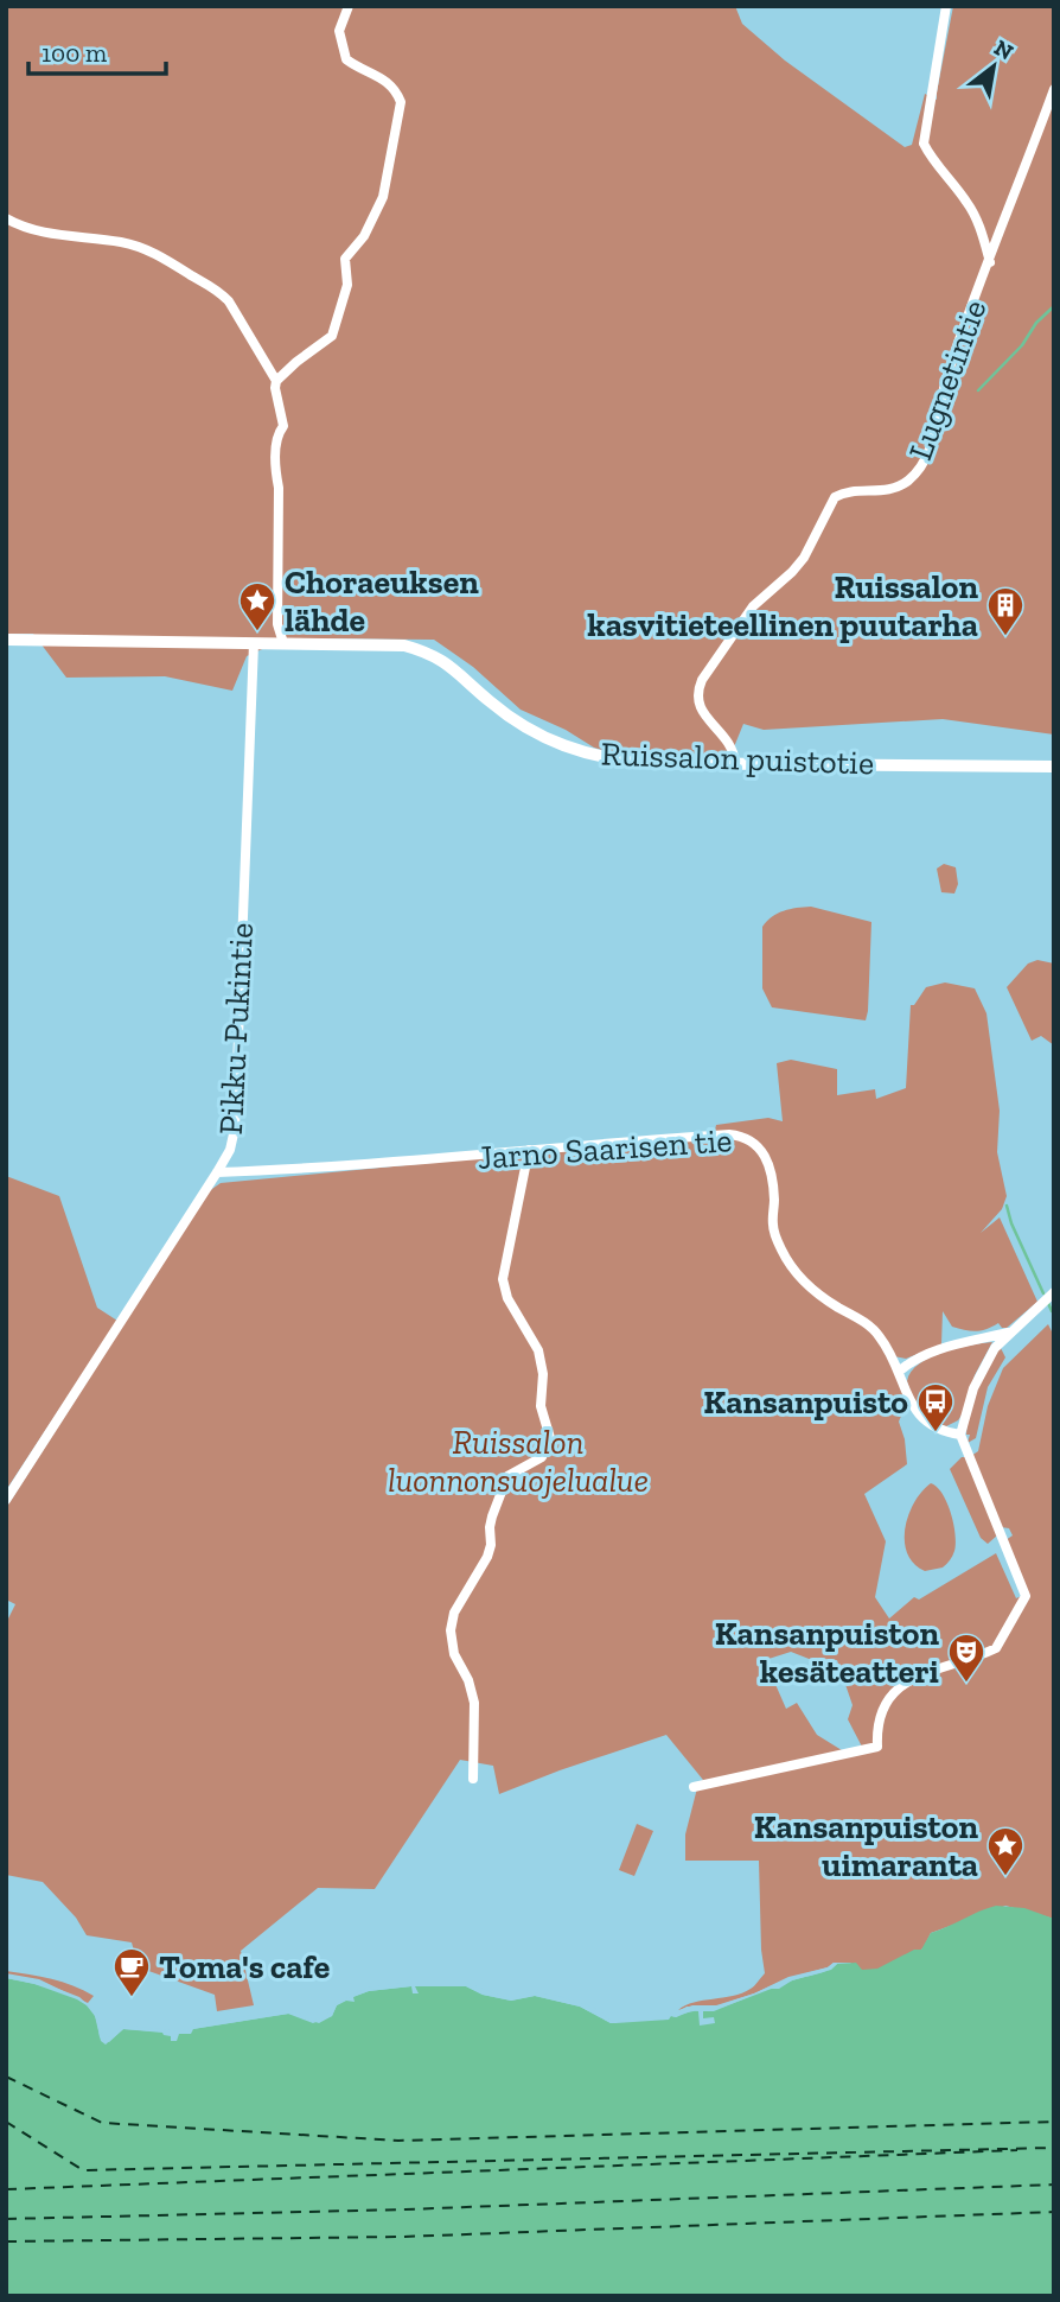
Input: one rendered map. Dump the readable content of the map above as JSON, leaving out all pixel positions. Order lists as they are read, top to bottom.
{
  "streets": {
    "street": [
      "Lugnetintie",
      "Ruissalon puistotie",
      "Pikku-Pukintie",
      "Jarno Saarisen tie"
    ]
  },
  "crossings": [
    ["Lugnetintie", "Ruissalon puistotie"],
    ["Ruissalon puistotie", "Pikku-Pukintie"],
    ["Pikku-Pukintie", "Jarno Saarisen tie"]
  ],
  "parks": ["Ruissalon luonnonsuojelualue"],
  "places": {
    "place": ["Choraeuksen lähde", "Kansanpuiston uimaranta"],
    "building": ["Ruissalon kasvitieteellinen puutarha"],
    "bus stop": ["Kansanpuisto"],
    "theatre": ["Kansanpuiston kesäteatteri"],
    "cafe": ["Toma's cafe"]
  },
  "scale_bar": "100 m",
  "north": "top right"
}
